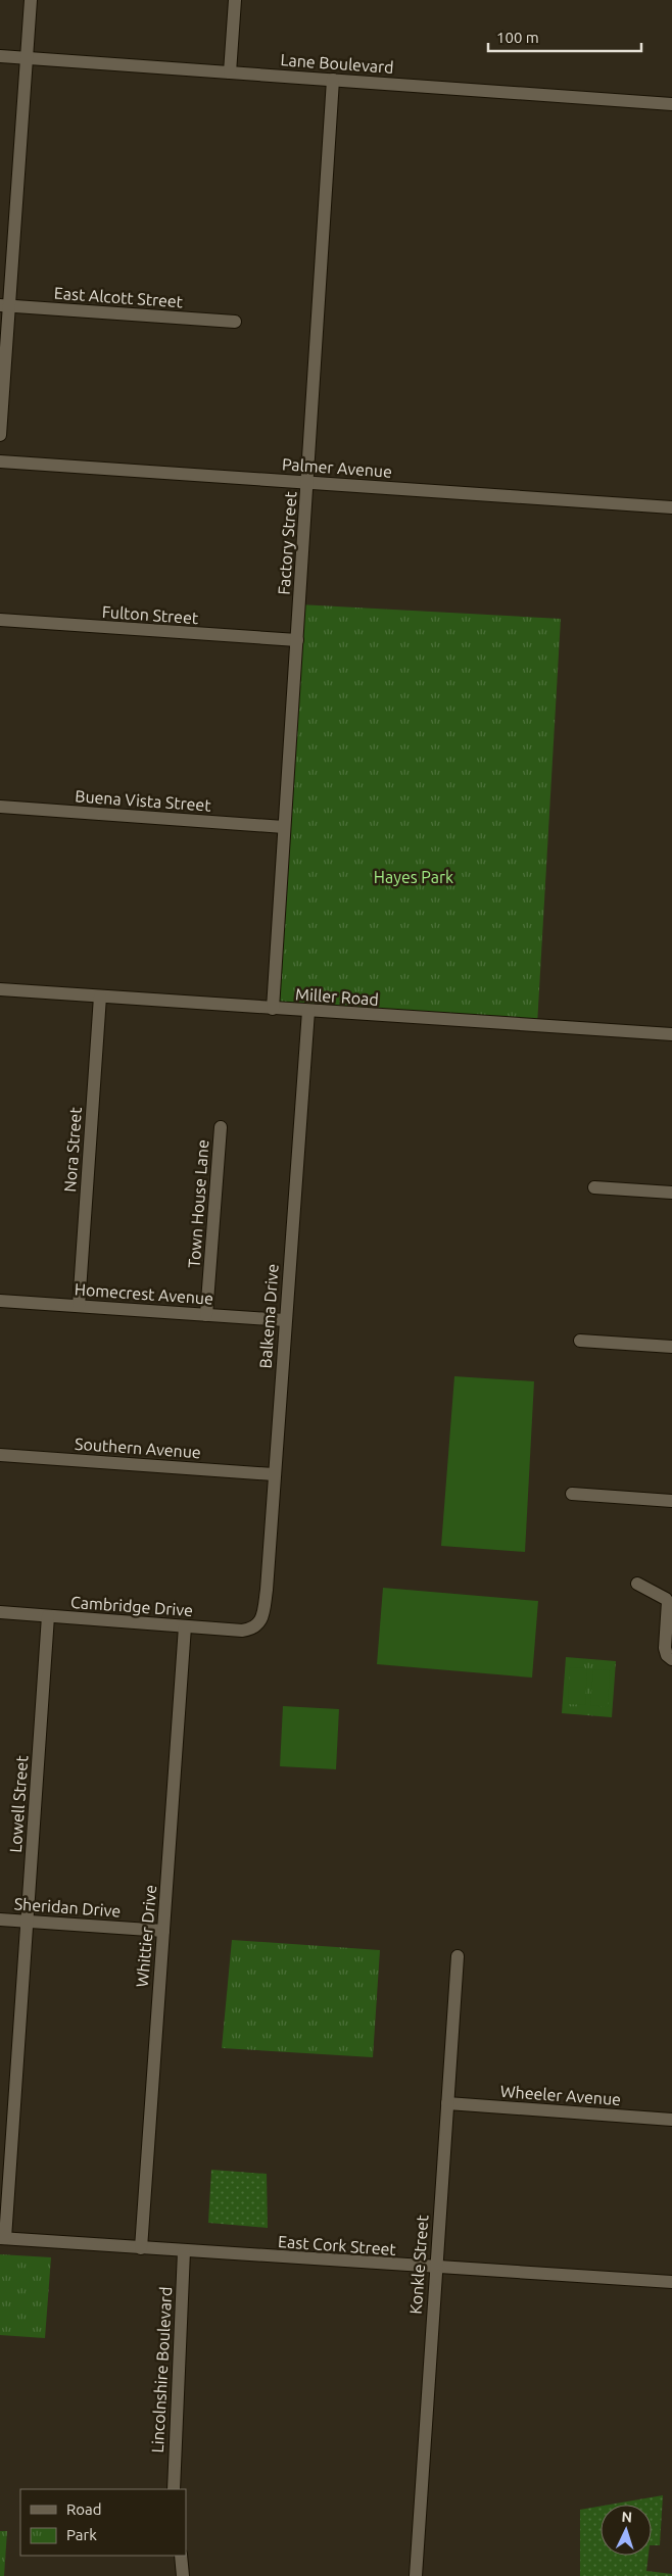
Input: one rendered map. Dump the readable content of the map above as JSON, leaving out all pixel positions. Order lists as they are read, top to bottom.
{
  "streets": {
    "street": [
      "Lane Boulevard",
      "East Alcott Street",
      "Palmer Avenue",
      "Factory Street",
      "Fulton Street",
      "Buena Vista Street",
      "Miller Road",
      "Nora Street",
      "Town House Lane",
      "Homecrest Avenue",
      "Balkema Drive",
      "Southern Avenue",
      "Cambridge Drive",
      "Lowell Street",
      "Sheridan Drive",
      "Whittier Drive",
      "Wheeler Avenue",
      "East Cork Street",
      "Konkle Street",
      "Lincolnshire Boulevard"
    ]
  },
  "crossings": [
    ["Lane Boulevard", "Factory Street"],
    ["Palmer Avenue", "Factory Street"],
    ["Factory Street", "Fulton Street"],
    ["Factory Street", "Buena Vista Street"],
    ["Factory Street", "Miller Road"],
    ["Miller Road", "Nora Street"],
    ["Miller Road", "Balkema Drive"],
    ["Nora Street", "Homecrest Avenue"],
    ["Town House Lane", "Homecrest Avenue"],
    ["Homecrest Avenue", "Balkema Drive"],
    ["Balkema Drive", "Southern Avenue"],
    ["Balkema Drive", "Cambridge Drive"],
    ["Cambridge Drive", "Lowell Street"],
    ["Cambridge Drive", "Whittier Drive"],
    ["Lowell Street", "Sheridan Drive"],
    ["Lowell Street", "East Cork Street"],
    ["Sheridan Drive", "Whittier Drive"],
    ["Whittier Drive", "East Cork Street"],
    ["Wheeler Avenue", "Konkle Street"],
    ["East Cork Street", "Konkle Street"],
    ["East Cork Street", "Lincolnshire Boulevard"]
  ],
  "parks": ["Hayes Park"],
  "legend": ["Road", "Park"],
  "scale_bar": "100 m",
  "north": "top"
}
